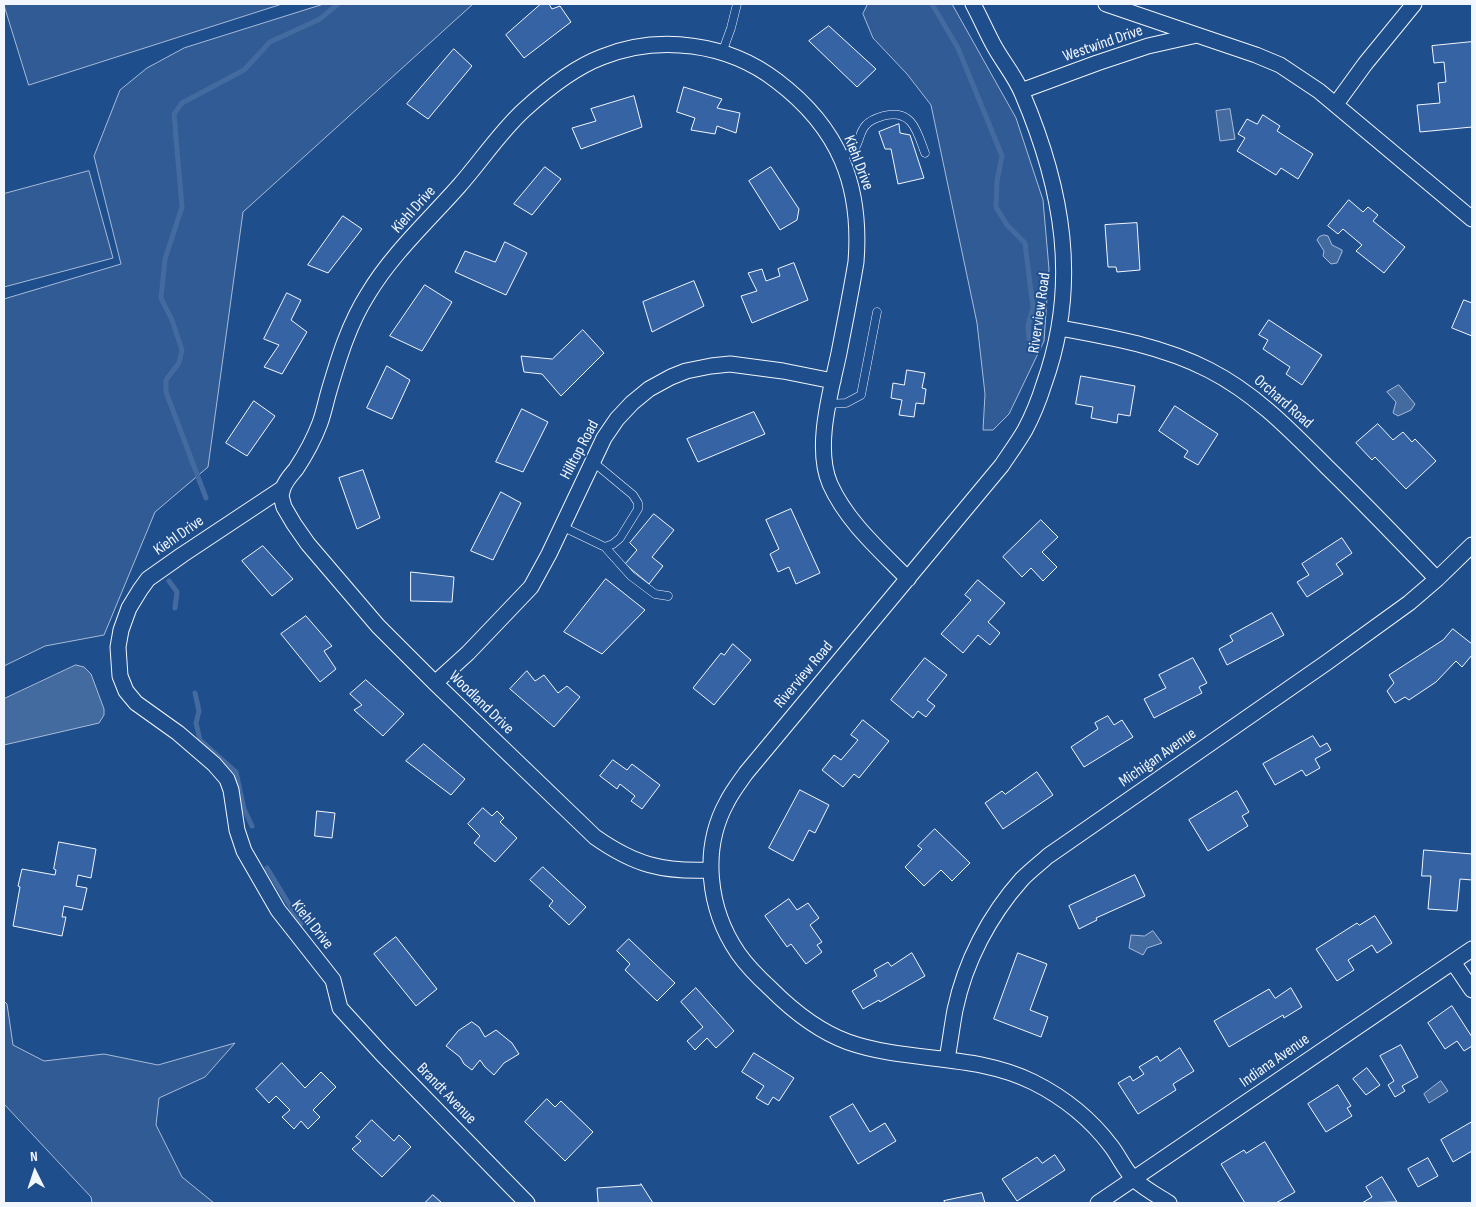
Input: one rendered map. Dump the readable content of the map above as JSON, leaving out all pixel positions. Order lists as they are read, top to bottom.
{
  "streets": {
    "street": [
      "Westwind Drive",
      "Kiehl Drive",
      "Riverview Road",
      "Orchard Road",
      "Hilltop Road",
      "Woodland Drive",
      "Michigan Avenue",
      "Indiana Avenue",
      "Brandt Avenue"
    ]
  },
  "crossings": [
    ["Westwind Drive", "Riverview Road"],
    ["Kiehl Drive", "Riverview Road"],
    ["Kiehl Drive", "Hilltop Road"],
    ["Kiehl Drive", "Woodland Drive"],
    ["Kiehl Drive", "Brandt Avenue"],
    ["Riverview Road", "Orchard Road"],
    ["Riverview Road", "Woodland Drive"],
    ["Riverview Road", "Michigan Avenue"],
    ["Riverview Road", "Indiana Avenue"],
    ["Orchard Road", "Michigan Avenue"],
    ["Hilltop Road", "Woodland Drive"]
  ],
  "north": "top"
}
